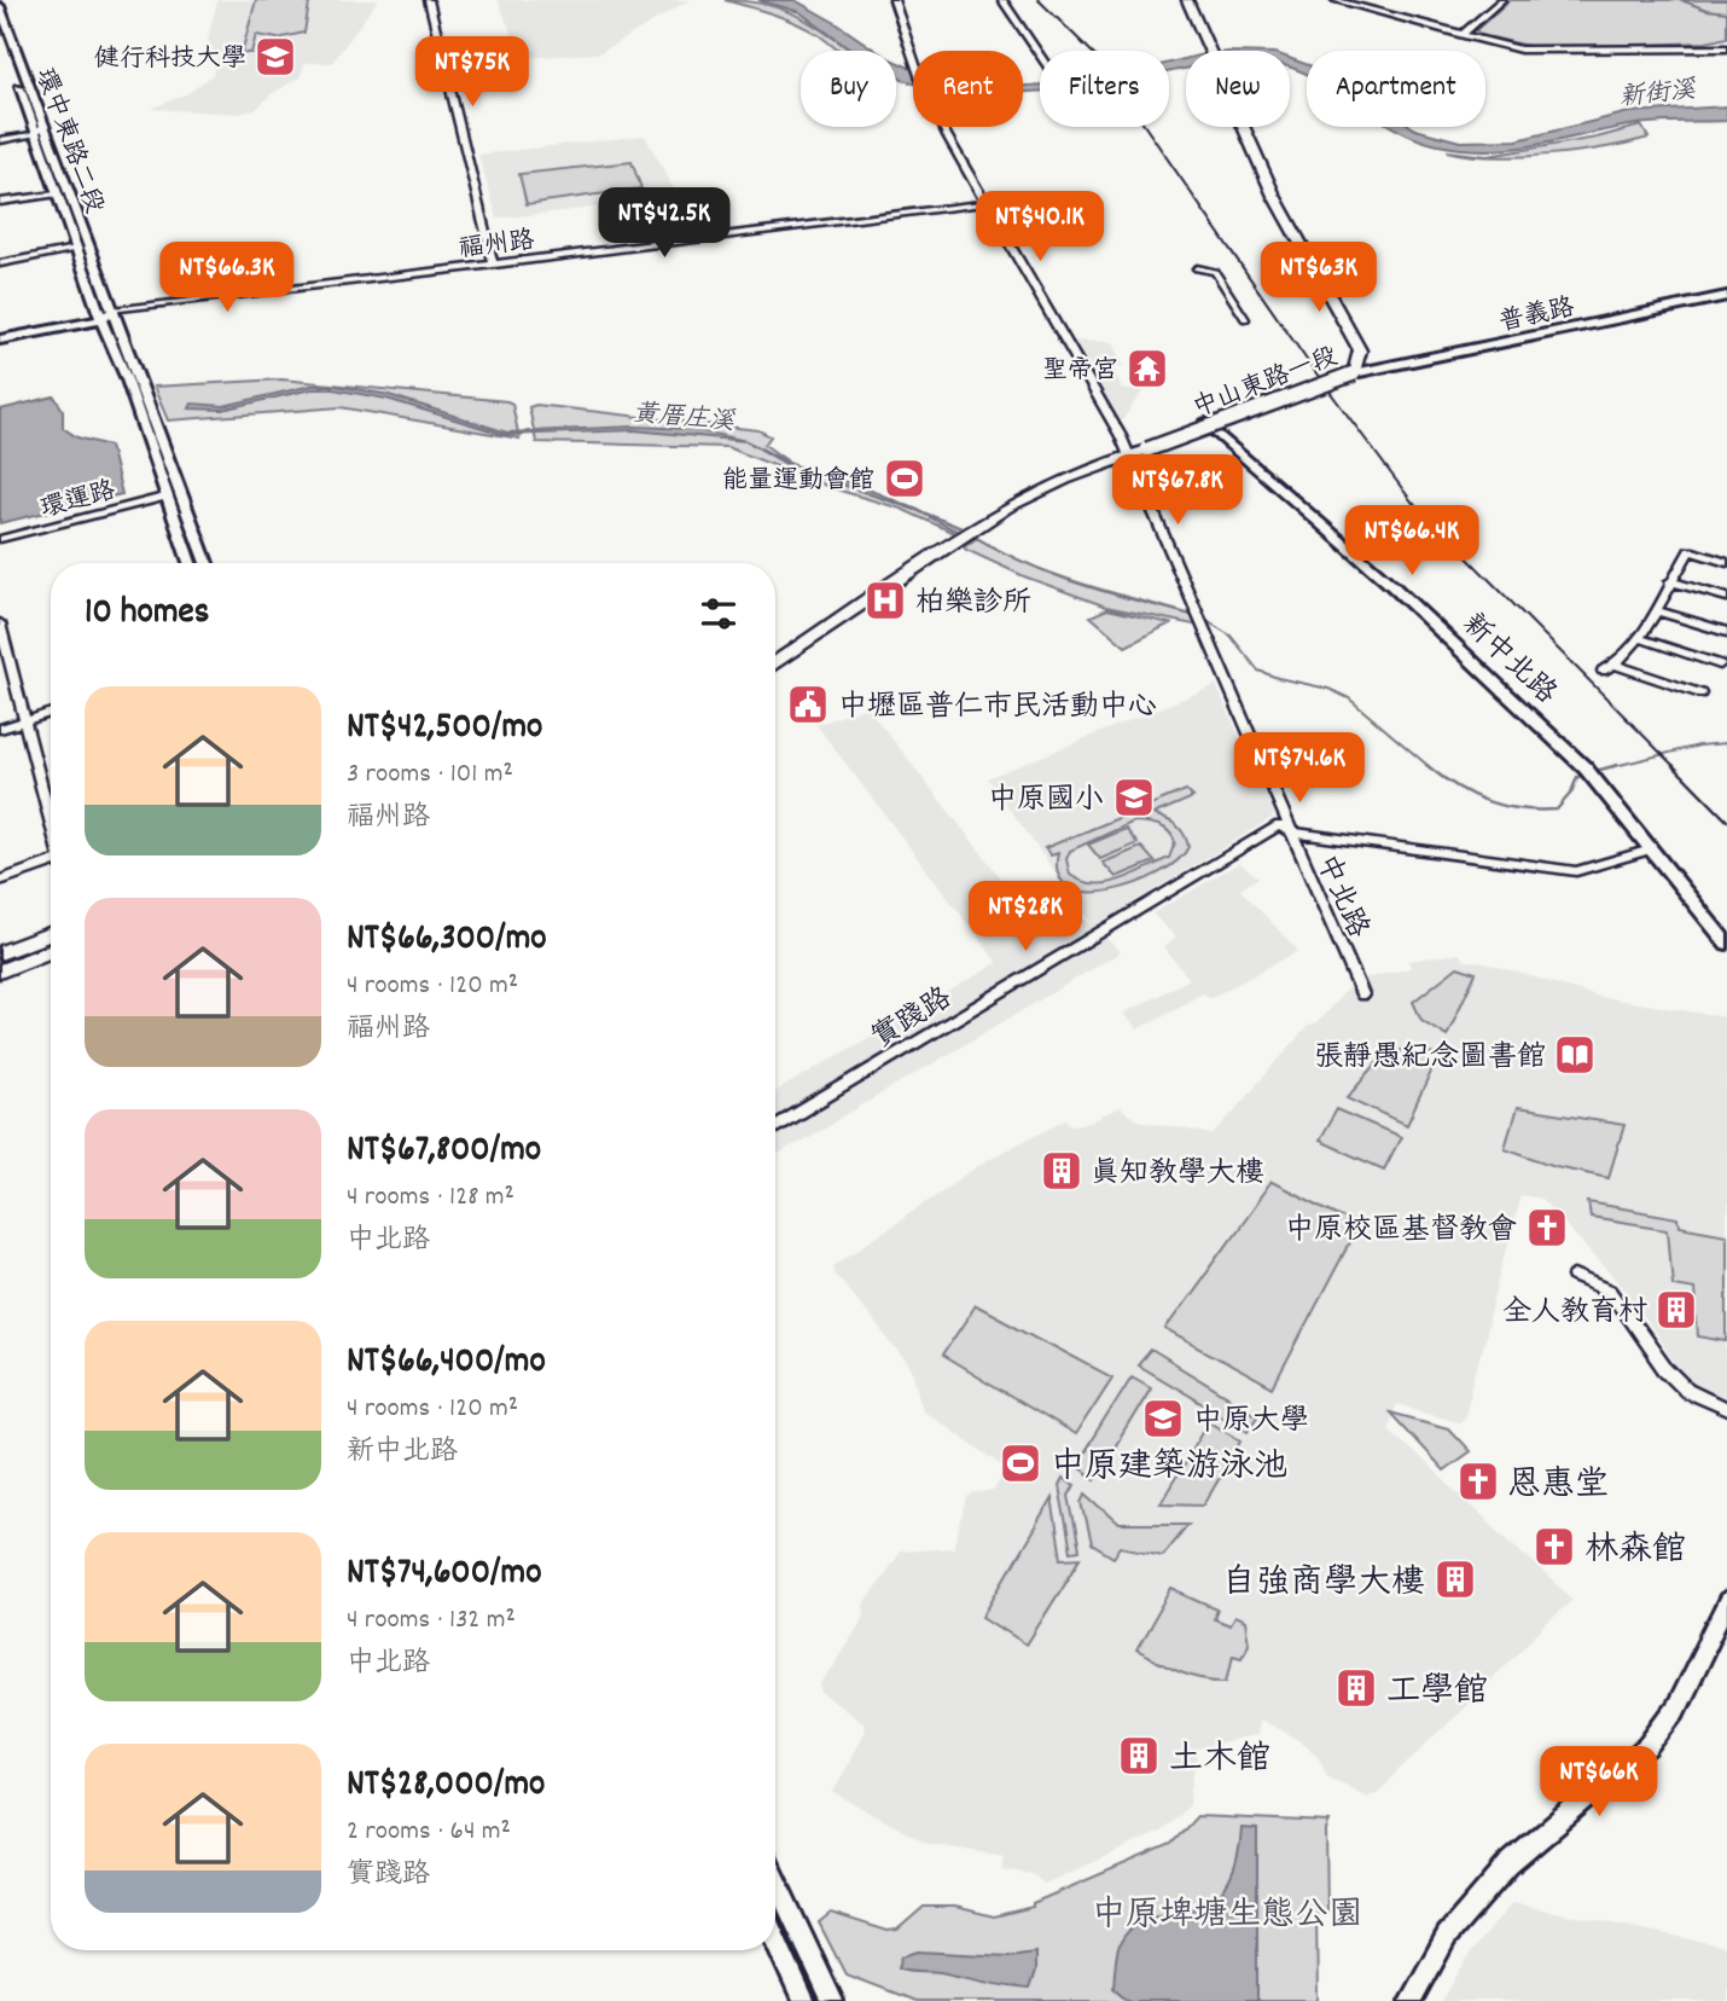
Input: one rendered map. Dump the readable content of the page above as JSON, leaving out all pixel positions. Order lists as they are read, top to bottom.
{
  "streets": {
    "main road": ["中山東路一段"],
    "street": [
      "環中東路二段",
      "福州路",
      "普義路",
      "環運路",
      "新中北路",
      "中北路",
      "實踐路"
    ]
  },
  "crossings": [
    ["環中東路二段", "福州路"],
    ["環中東路二段", "環運路"],
    ["普義路", "中山東路一段"],
    ["中山東路一段", "中北路"],
    ["新中北路", "實踐路"],
    ["中北路", "實踐路"]
  ],
  "water": ["新街溪", "黃厝庄溪"],
  "parks": ["中原埤塘生態公園"],
  "places": {
    "school or university": ["健行科技大學", "中原國小", "中原大學"],
    "temple": ["聖帝宮"],
    "sports": ["能量運動會館", "中原建築游泳池"],
    "hospital": ["柏樂診所"],
    "public building": ["中壢區普仁市民活動中心"],
    "library": ["張靜愚紀念圖書館"],
    "building": [
      "真知教學大樓",
      "全人教育村",
      "自強商學大樓",
      "工學館",
      "土木館"
    ],
    "church": ["中原校區基督教會", "恩惠堂", "林森館"]
  },
  "page": {
    "price": [
      "NT$75K",
      "NT$42.5K",
      "NT$40.1K",
      "NT$66.3K",
      "NT$63K",
      "NT$67.8K",
      "NT$66.4K",
      "NT$74.6K",
      "NT$28K",
      "NT$66K"
    ],
    "chip": [
      "Buy",
      "Rent",
      "Filters",
      "New",
      "Apartment"
    ],
    "heading": "10 homes",
    "list": [
      {
        "name": "NT$42,500/mo",
        "note": "3 rooms · 101 m² · 福州路"
      },
      {
        "name": "NT$66,300/mo",
        "note": "4 rooms · 120 m² · 福州路"
      },
      {
        "name": "NT$67,800/mo",
        "note": "4 rooms · 128 m² · 中北路"
      },
      {
        "name": "NT$66,400/mo",
        "note": "4 rooms · 120 m² · 新中北路"
      },
      {
        "name": "NT$74,600/mo",
        "note": "4 rooms · 132 m² · 中北路"
      },
      {
        "name": "NT$28,000/mo",
        "note": "2 rooms · 64 m² · 實踐路"
      }
    ]
  }
}
